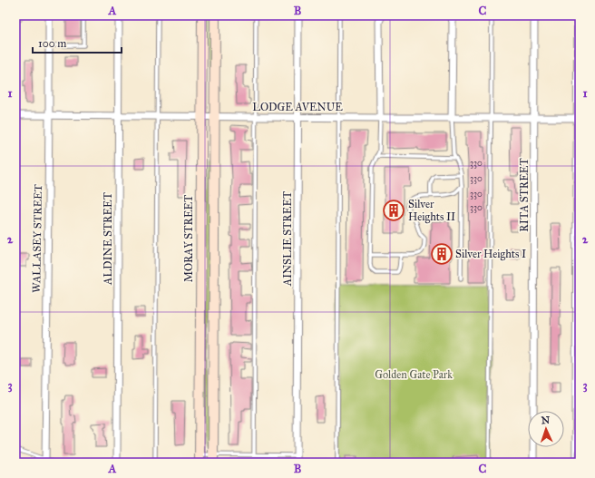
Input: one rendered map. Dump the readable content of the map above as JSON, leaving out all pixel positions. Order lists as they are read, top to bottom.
{
  "streets": {
    "main road": ["MORAY STREET"],
    "street": [
      "LODGE AVENUE",
      "RITA STREET",
      "WALLASEY STREET",
      "ALDINE STREET",
      "AINSLIE STREET"
    ]
  },
  "crossings": [
    ["LODGE AVENUE", "RITA STREET"],
    ["LODGE AVENUE", "WALLASEY STREET"],
    ["LODGE AVENUE", "ALDINE STREET"],
    ["LODGE AVENUE", "MORAY STREET"],
    ["LODGE AVENUE", "AINSLIE STREET"]
  ],
  "parks": ["Golden Gate Park"],
  "places": {
    "building": ["Silver Heights II", "Silver Heights I"]
  },
  "house_numbers": [
    "330",
    "330",
    "330",
    "330"
  ],
  "scale_bar": "100 m",
  "north": "top",
  "grid": {
    "columns": ["A", "B", "C"],
    "rows": ["1", "2", "3"]
  }
}
